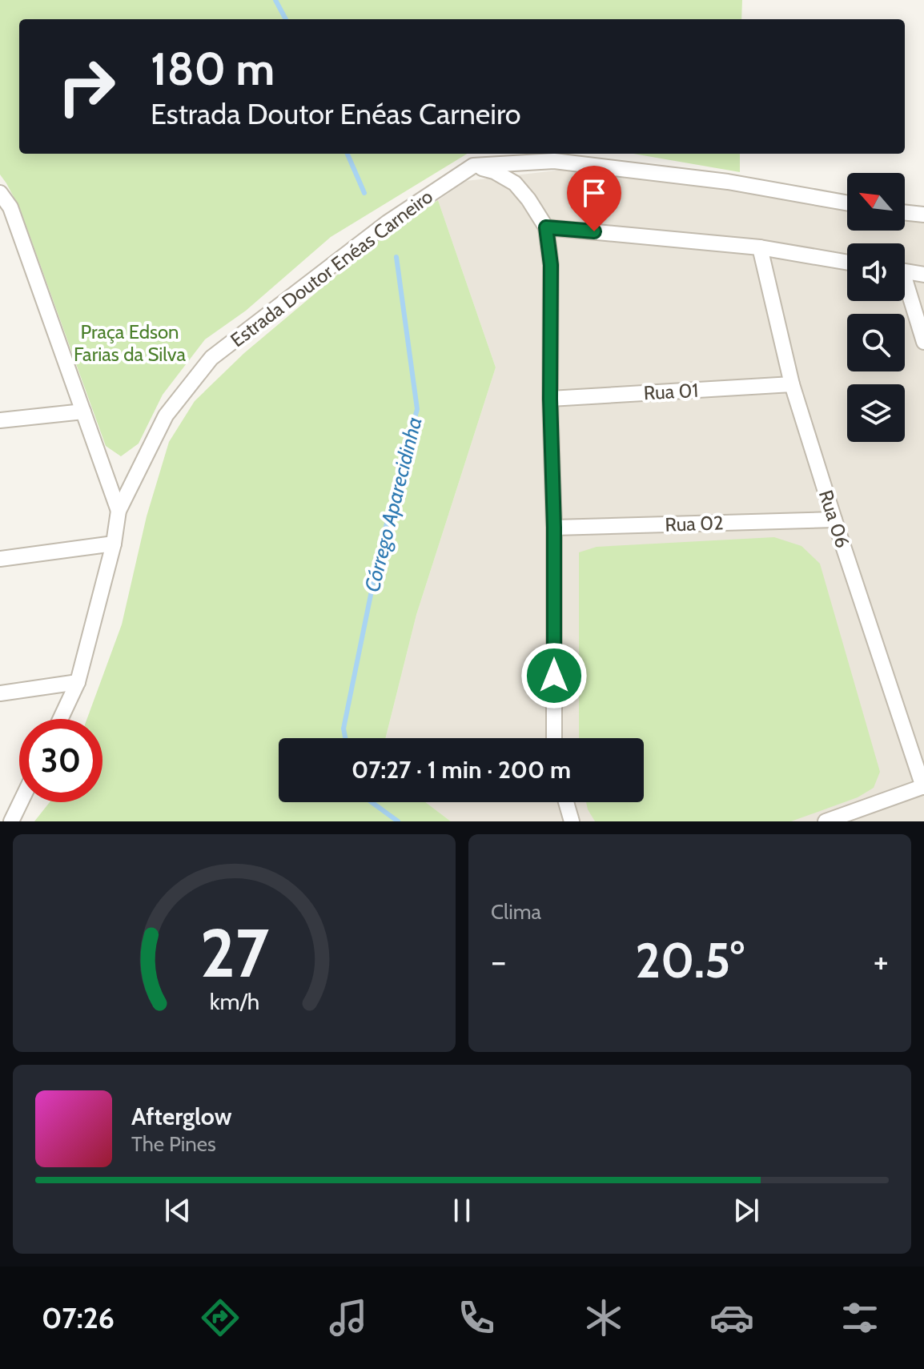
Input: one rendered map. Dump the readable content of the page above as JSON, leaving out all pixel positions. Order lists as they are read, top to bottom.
{
  "streets": {
    "street": [
      "Estrada Doutor Enéas Carneiro",
      "Rua 01",
      "Rua 06",
      "Rua 02"
    ]
  },
  "crossings": [
    ["Rua 01", "Rua 06"],
    ["Rua 06", "Rua 02"]
  ],
  "water": ["Córrego Aparecidinha"],
  "parks": ["Praça Edson Farias da Silva"],
  "north": "top left",
  "page": {
    "turn": ["180 m", "Estrada Doutor Enéas Carneiro"],
    "limit": "30",
    "trip": "07:27 · 1 min · 200 m",
    "tile": "Clima",
    "heat": ["−", "20.5°", "+"],
    "song": ["Afterglow", "The Pines"],
    "tabs": "07:26",
    "gauge": ["27", "km/h"]
  }
}
